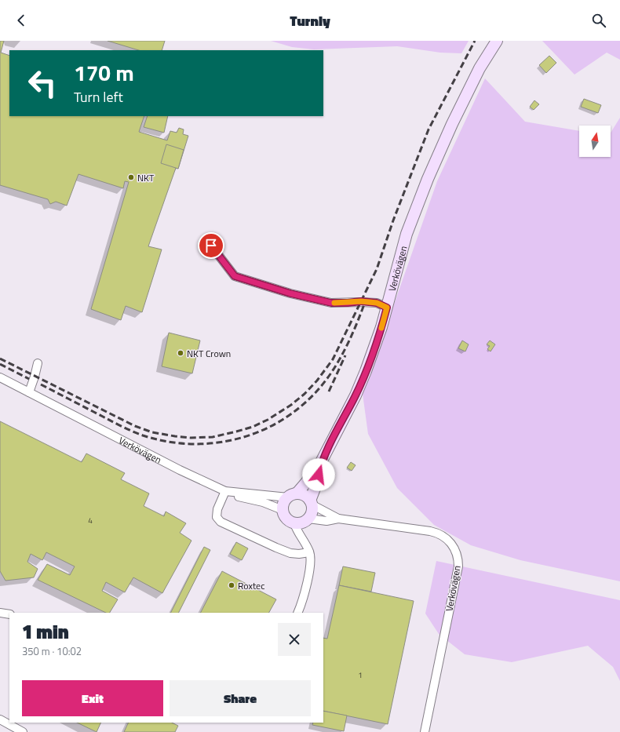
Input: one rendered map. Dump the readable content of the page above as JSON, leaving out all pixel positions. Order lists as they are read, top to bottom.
{
  "streets": {
    "main road": ["Verkövägen"]
  },
  "places": ["NKT", "NKT Crown", "Roxtec"],
  "house_numbers": ["4", "1"],
  "north": "top",
  "page": {
    "header": "Turnly",
    "turn": ["170 m", "Turn left"],
    "heading": ["1 min", "350 m · 10:02"],
    "buttons": ["Exit", "Share"]
  }
}
